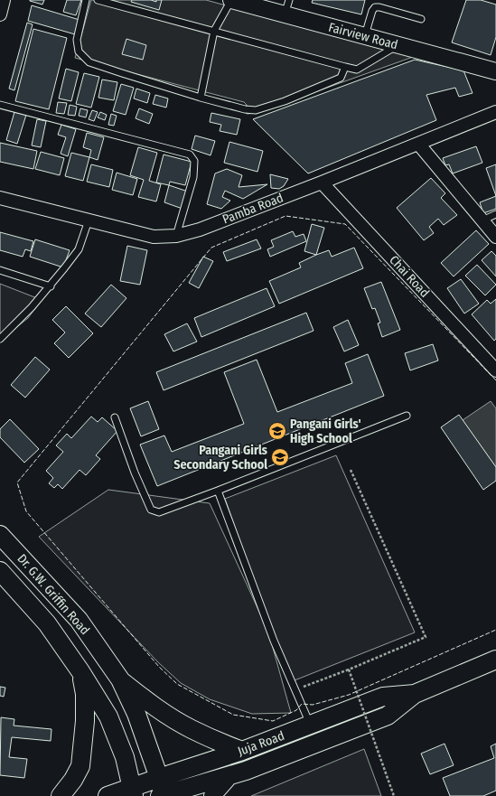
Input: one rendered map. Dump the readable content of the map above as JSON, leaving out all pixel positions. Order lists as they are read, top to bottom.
{
  "streets": {
    "main road": ["Dr. G.W. Griffin Road", "Juja Road"],
    "street": ["Fairview Road", "Pamba Road", "Chai Road"]
  },
  "crossings": [
    ["Pamba Road", "Chai Road"],
    ["Dr. G.W. Griffin Road", "Juja Road"]
  ],
  "places": {
    "school or university": ["Pangani Girls' High School", "Pangani Girls Secondary School"]
  }
}
